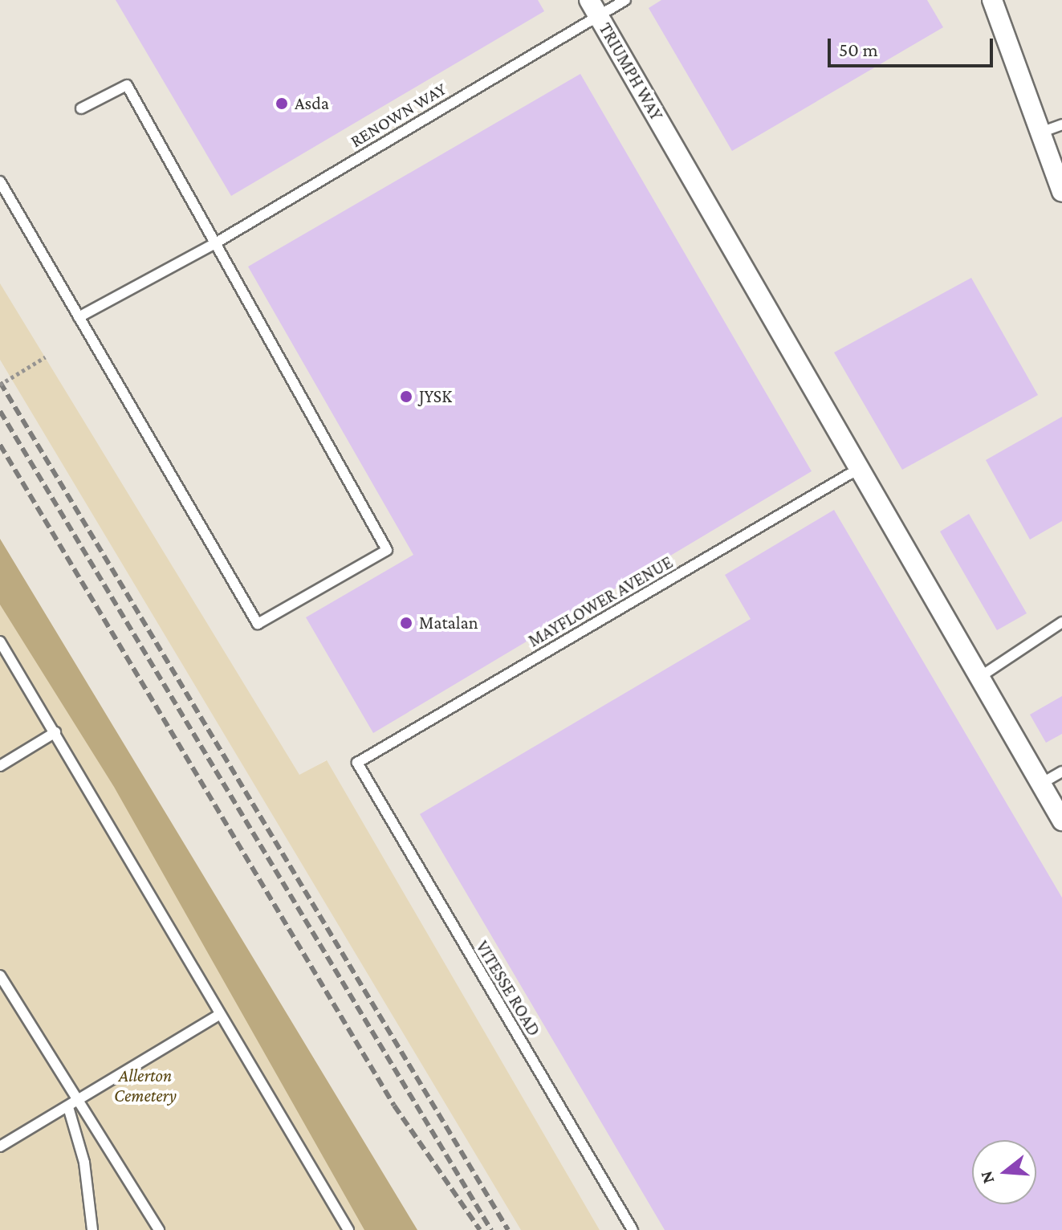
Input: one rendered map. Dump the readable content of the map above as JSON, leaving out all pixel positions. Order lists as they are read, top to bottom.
{
  "streets": {
    "street": ["TRIUMPH WAY"],
    "lane": ["RENOWN WAY", "MAYFLOWER AVENUE", "VITESSE ROAD"]
  },
  "crossings": [
    ["TRIUMPH WAY", "RENOWN WAY"],
    ["TRIUMPH WAY", "MAYFLOWER AVENUE"],
    ["MAYFLOWER AVENUE", "VITESSE ROAD"]
  ],
  "parks": ["Allerton Cemetery"],
  "places": ["Asda", "JYSK", "Matalan"],
  "scale_bar": "50 m",
  "north": "left"
}
